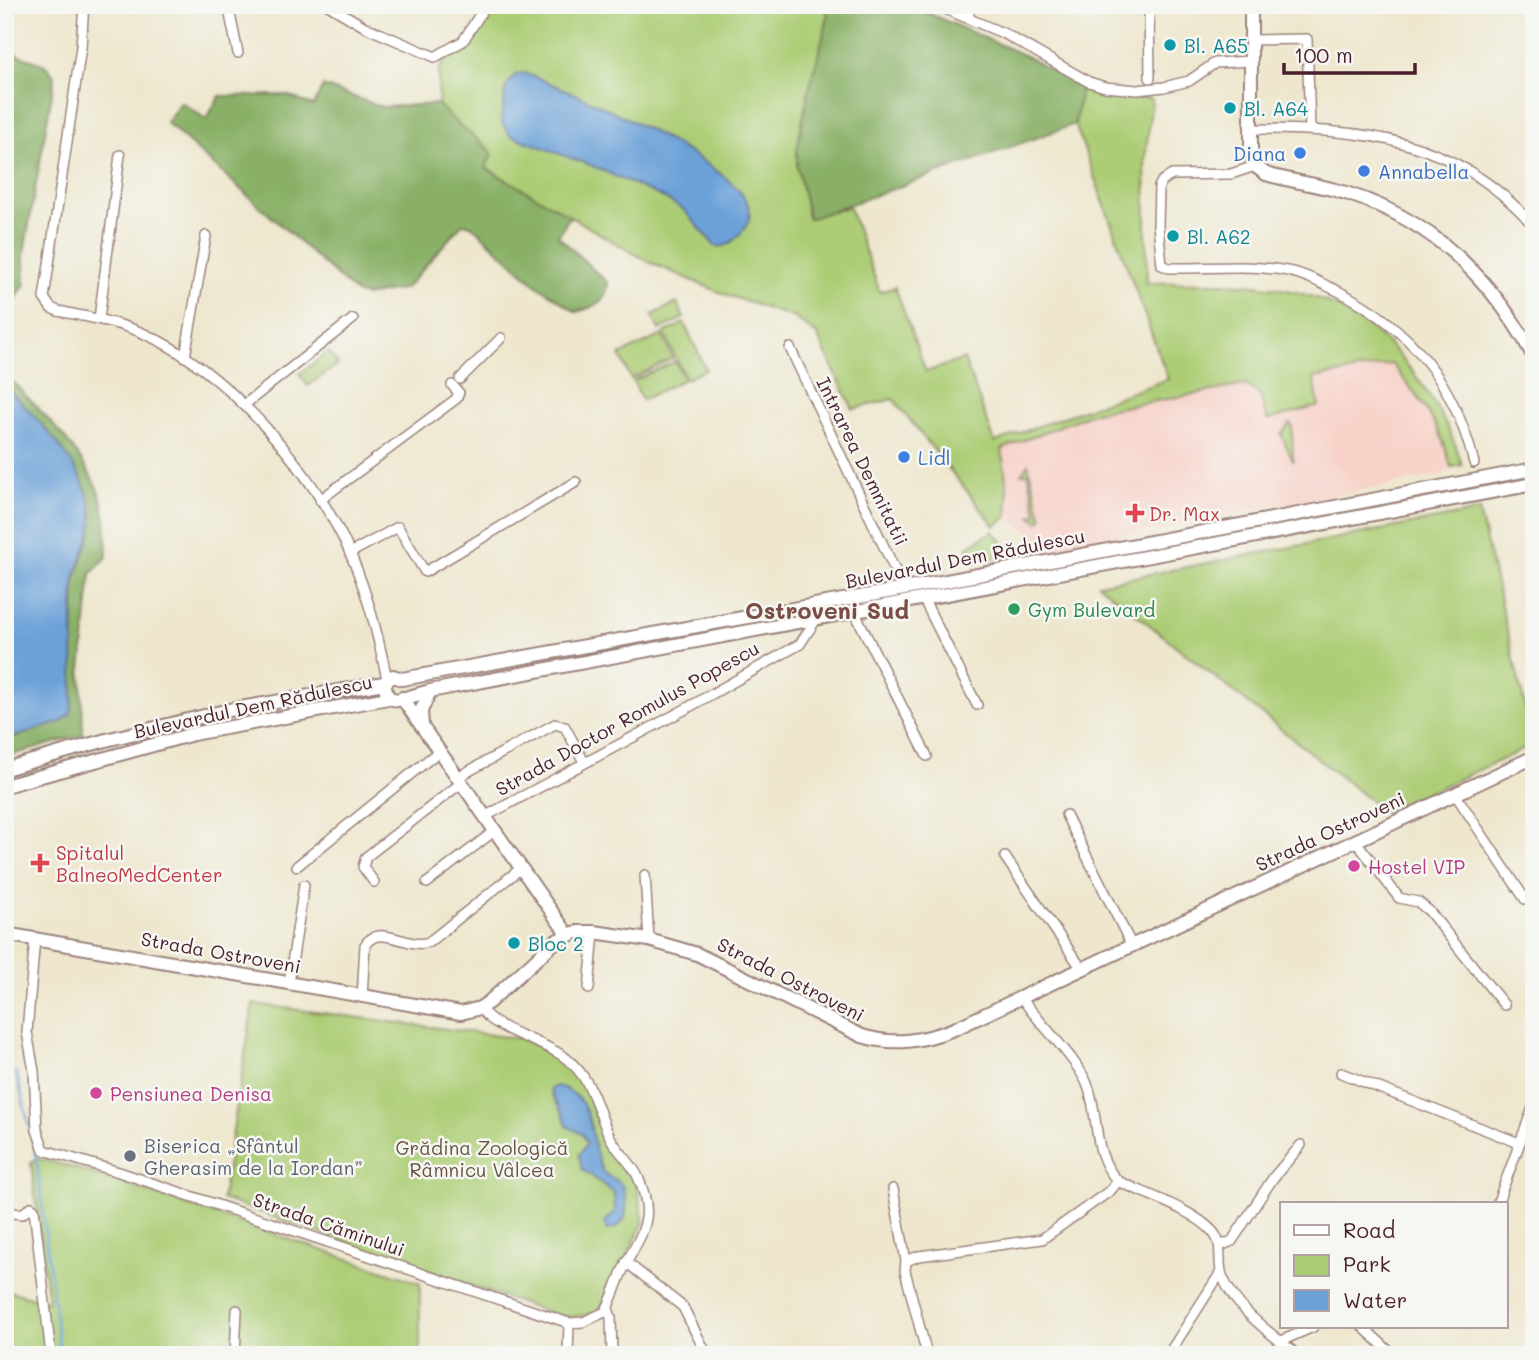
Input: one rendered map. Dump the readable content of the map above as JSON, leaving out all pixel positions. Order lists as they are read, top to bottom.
{
  "streets": {
    "main road": ["Bulevardul Dem Rădulescu", "Strada Ostroveni"],
    "street": ["Intrarea Demnitatii", "Strada Doctor Romulus Popescu", "Strada Căminului"]
  },
  "crossings": [
    ["Intrarea Demnitatii", "Bulevardul Dem Rădulescu"],
    ["Bulevardul Dem Rădulescu", "Strada Doctor Romulus Popescu"],
    ["Strada Ostroveni", "Strada Căminului"]
  ],
  "districts": ["Ostroveni Sud"],
  "parks": ["Grădina Zoologică Râmnicu Vâlcea"],
  "places": {
    "other": [
      "Bl. A65",
      "Bl. A64",
      "Diana",
      "Annabella",
      "Bl. A62",
      "Lidl",
      "Gym Bulevard",
      "Hostel VIP",
      "Bloc 2",
      "Pensiunea Denisa",
      "Biserica „Sfântul Gherasim de la Iordan”"
    ],
    "health": ["Dr. Max", "Spitalul BalneoMedCenter"]
  },
  "legend": ["Road", "Park", "Water"],
  "scale_bar": "100 m"
}
